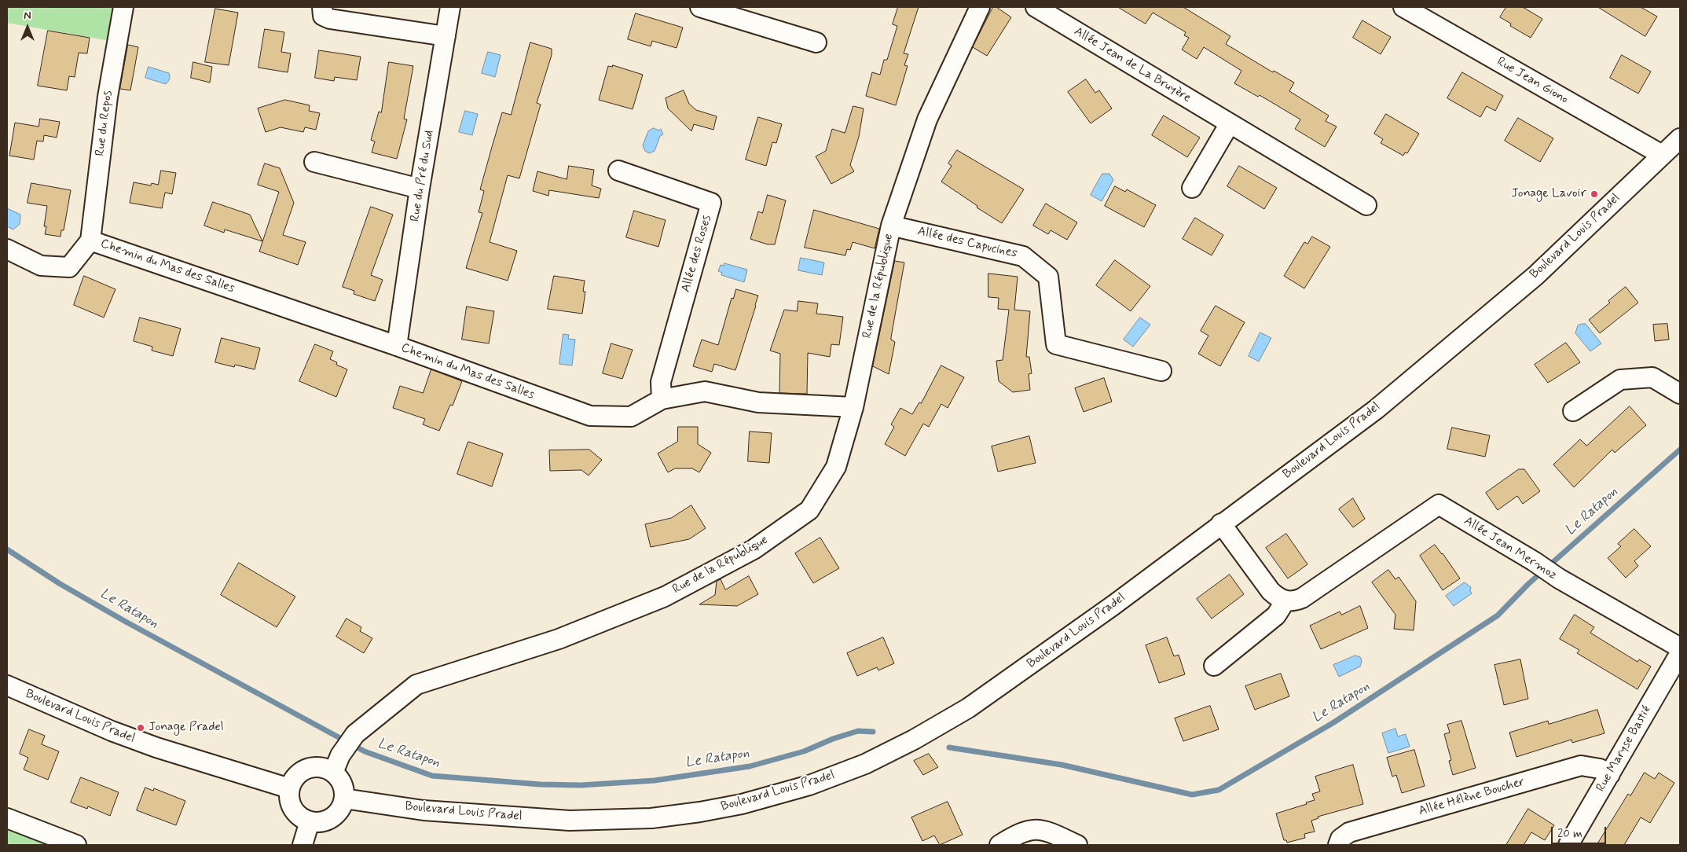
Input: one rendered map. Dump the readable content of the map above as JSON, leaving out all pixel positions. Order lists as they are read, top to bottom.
{
  "streets": {
    "street": [
      "Allée Jean de La Bruyère",
      "Rue Jean Giono",
      "Rue du Repos",
      "Rue du Pré du Sud",
      "Boulevard Louis Pradel",
      "Allée des Capucines",
      "Allée des Roses",
      "Chemin du Mas des Salles",
      "Rue de la République",
      "Allée Jean Mermoz",
      "Rue Maryse Bastié",
      "Allée Hélène Boucher"
    ]
  },
  "crossings": [
    ["Rue Jean Giono", "Boulevard Louis Pradel"],
    ["Rue du Repos", "Chemin du Mas des Salles"],
    ["Rue du Pré du Sud", "Chemin du Mas des Salles"],
    ["Boulevard Louis Pradel", "Rue de la République"],
    ["Allée des Capucines", "Rue de la République"],
    ["Allée des Roses", "Chemin du Mas des Salles"],
    ["Chemin du Mas des Salles", "Rue de la République"],
    ["Rue Maryse Bastié", "Allée Hélène Boucher"]
  ],
  "water": ["Le Ratapon"],
  "places": ["Jonage Lavoir", "Jonage Pradel"],
  "scale_bar": "20 m",
  "north": "top"
}
